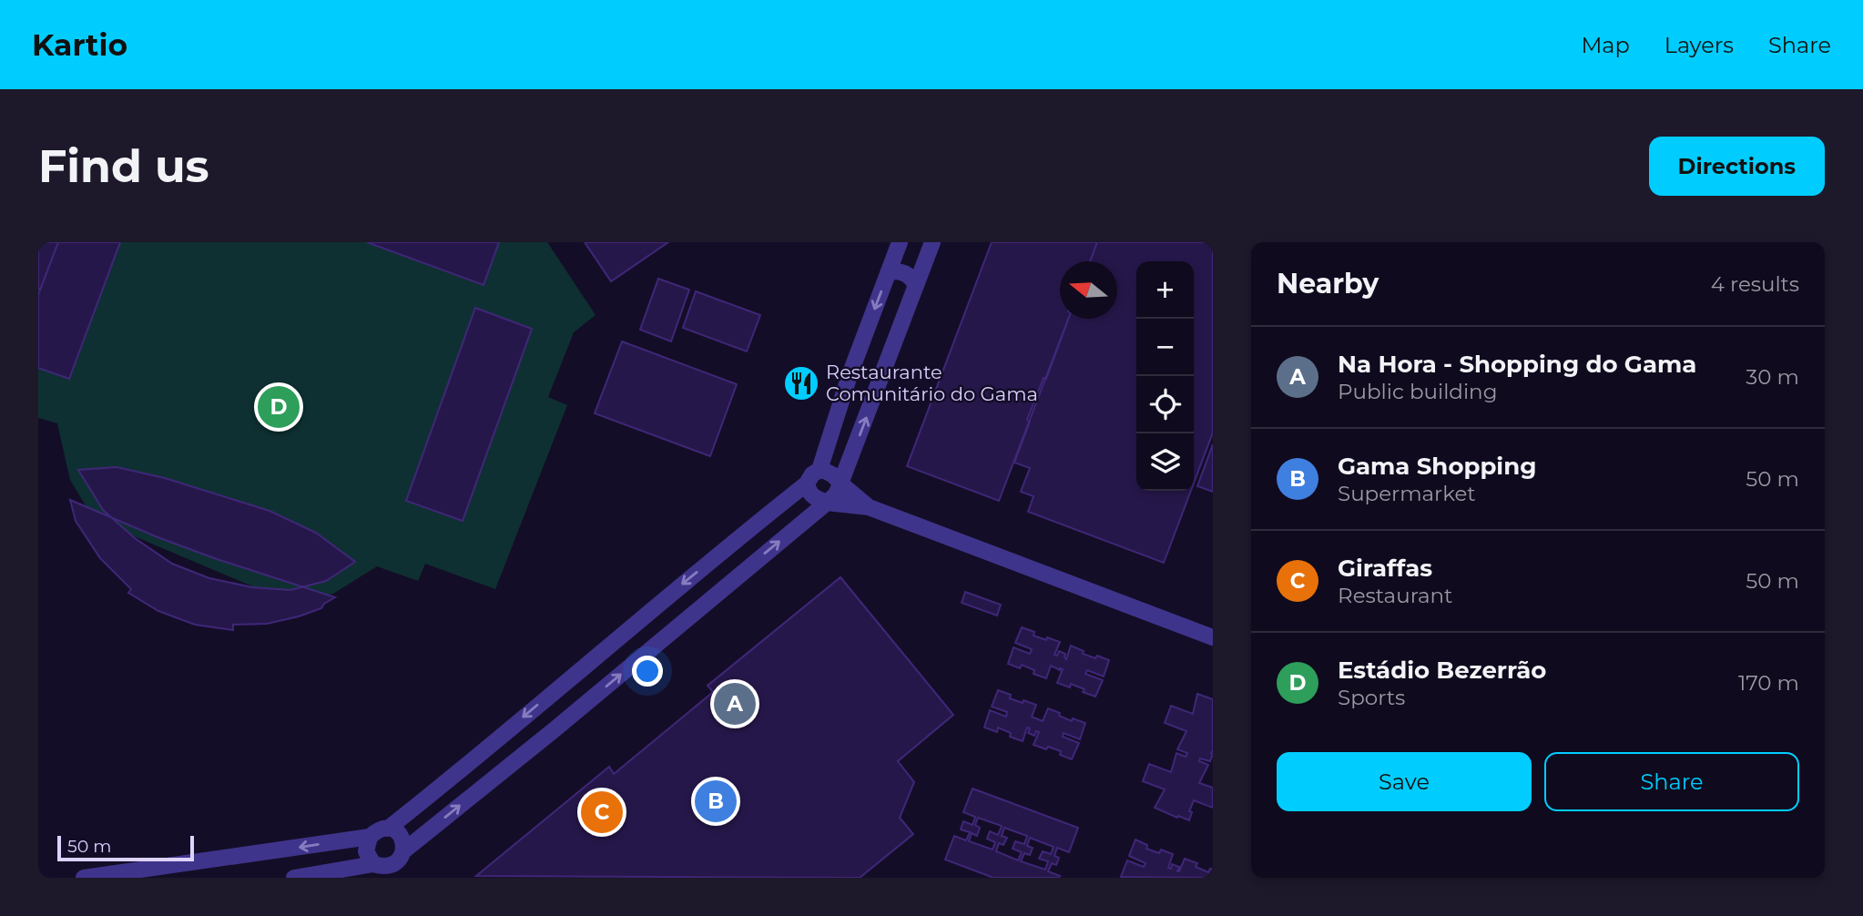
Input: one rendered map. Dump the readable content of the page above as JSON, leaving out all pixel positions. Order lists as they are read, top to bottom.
{
  "places": {
    "restaurant": ["Restaurante Comunitário do Gama"]
  },
  "scale_bar": "50 m",
  "north": "left",
  "page": {
    "header": "Kartio",
    "nav": ["Map", "Layers", "Share"],
    "buttons": [
      "Directions",
      ["Save", "Share"]
    ],
    "title": "Find us",
    "heading": ["Nearby", "4 results"],
    "map_buttons": ["+", "−"],
    "list": [
      {
        "mark": "A",
        "name": "Na Hora - Shopping do Gama",
        "note": "Public building",
        "value": "30 m"
      },
      {
        "mark": "B",
        "name": "Gama Shopping",
        "note": "Supermarket",
        "value": "50 m"
      },
      {
        "mark": "C",
        "name": "Giraffas",
        "note": "Restaurant",
        "value": "50 m"
      },
      {
        "mark": "D",
        "name": "Estádio Bezerrão",
        "note": "Sports",
        "value": "170 m"
      }
    ],
    "pins": [
      "D",
      "A",
      "B",
      "C"
    ],
    "scale": "50 m"
  }
}
